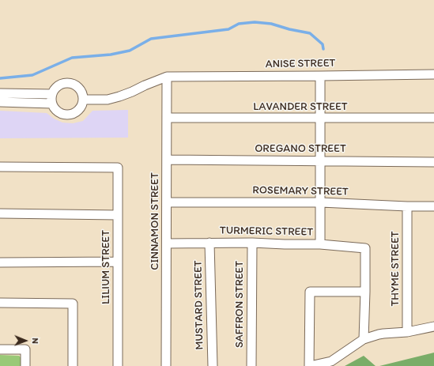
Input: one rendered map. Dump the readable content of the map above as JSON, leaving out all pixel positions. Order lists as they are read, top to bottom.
{
  "streets": {
    "street": [
      "ANISE STREET",
      "LAVANDER STREET",
      "OREGANO STREET",
      "ROSEMARY STREET",
      "CINNAMON STREET",
      "TURMERIC STREET",
      "LILIUM STREET",
      "THYME STREET",
      "SAFFRON STREET",
      "MUSTARD STREET"
    ]
  },
  "crossings": [
    ["ANISE STREET", "CINNAMON STREET"],
    ["LAVANDER STREET", "CINNAMON STREET"],
    ["OREGANO STREET", "CINNAMON STREET"],
    ["ROSEMARY STREET", "CINNAMON STREET"],
    ["ROSEMARY STREET", "THYME STREET"],
    ["CINNAMON STREET", "TURMERIC STREET"],
    ["TURMERIC STREET", "SAFFRON STREET"],
    ["TURMERIC STREET", "MUSTARD STREET"]
  ],
  "north": "right"
}
